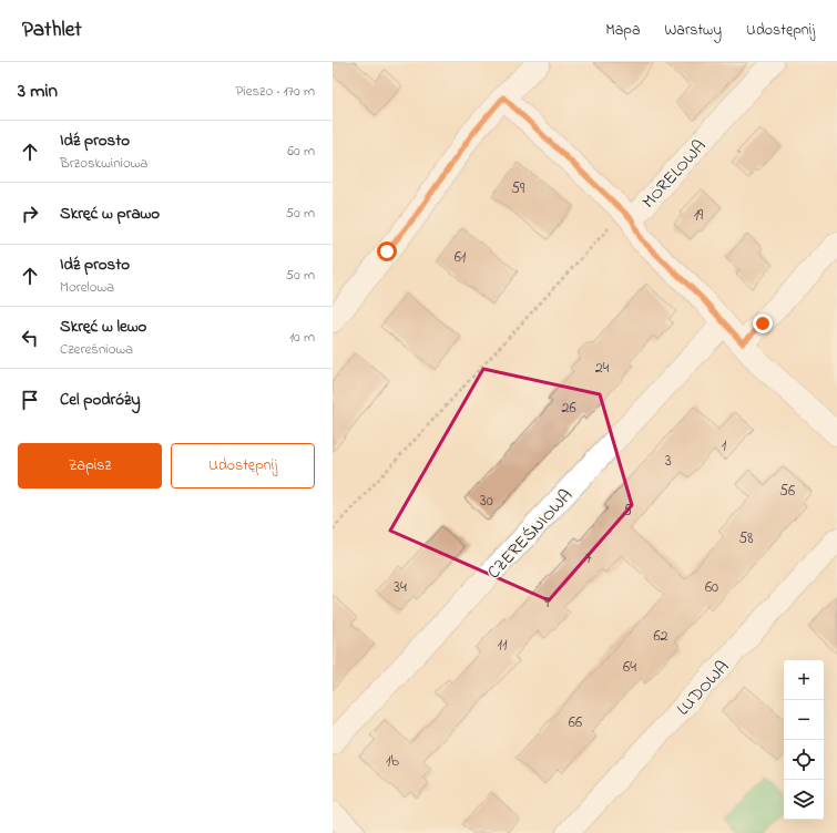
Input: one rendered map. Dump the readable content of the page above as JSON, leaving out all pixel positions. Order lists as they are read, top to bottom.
{
  "streets": {
    "street": ["MORELOWA", "CZEREŚNIOWA", "LUDOWA"]
  },
  "crossings": [
    ["MORELOWA", "CZEREŚNIOWA"]
  ],
  "house_numbers": [
    "59",
    "19",
    "61",
    "24",
    "26",
    "1",
    "3",
    "56",
    "30",
    "5",
    "58",
    "7",
    "34",
    "60",
    "9",
    "62",
    "11",
    "64",
    "66",
    "1b"
  ],
  "page": {
    "header": "Pathlet",
    "nav": ["Mapa", "Warstwy", "Udostępnij"],
    "heading": ["3 min", "Pieszo · 170 m"],
    "list": [
      ["Idź prosto", "Brzoskwiniowa", "60 m"],
      ["Skręć w prawo", "50 m"],
      ["Idź prosto", "Morelowa", "50 m"],
      ["Skręć w lewo", "Czereśniowa", "10 m"],
      "Cel podróży"
    ],
    "buttons": ["Zapisz", "Udostępnij"],
    "map_buttons": ["+", "−"]
  }
}
